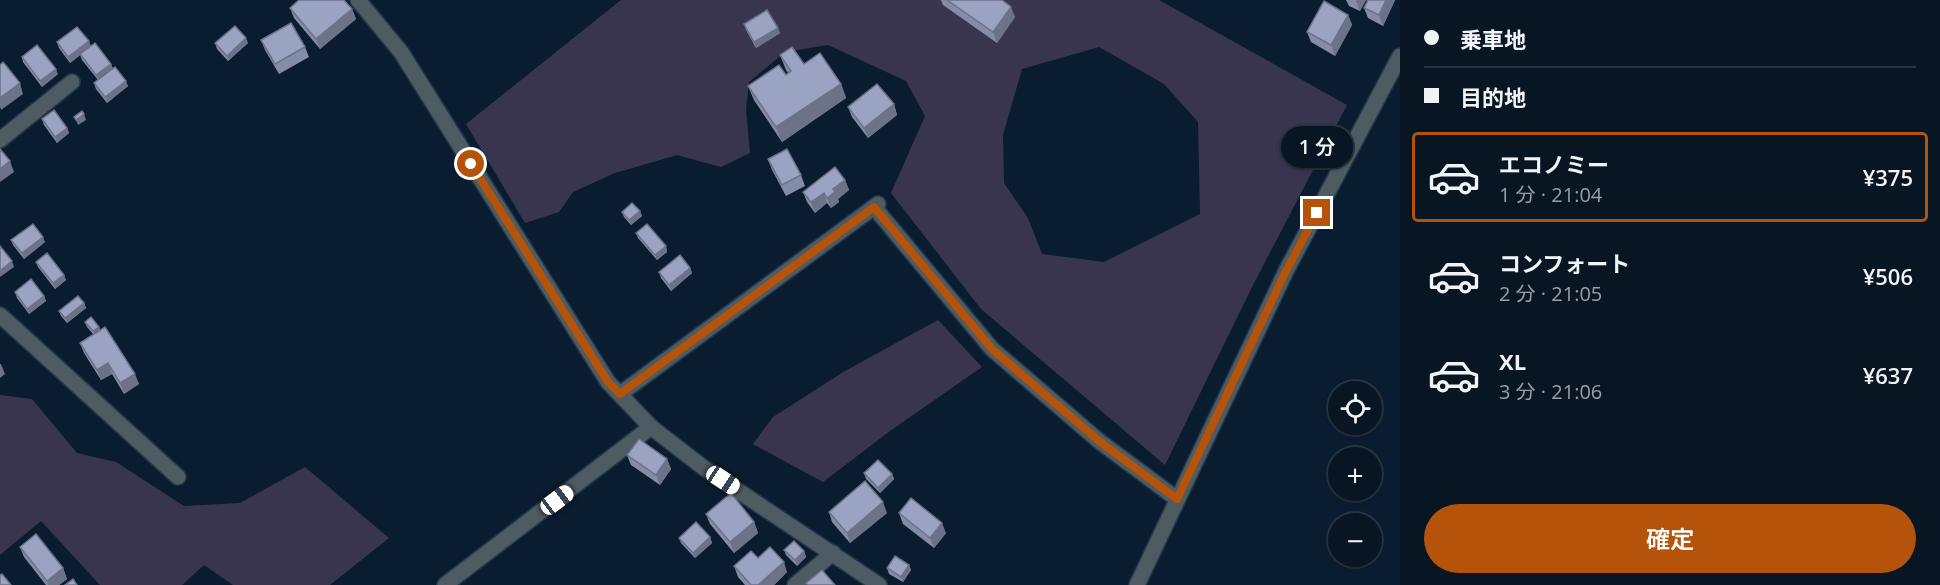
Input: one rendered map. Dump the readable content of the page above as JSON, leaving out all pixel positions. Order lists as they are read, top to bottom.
{
  "page": {
    "banner": ["乗車地", "目的地"],
    "bubble": "1 分",
    "list": [
      {
        "name": "エコノミー",
        "note": "1 分 · 21:04",
        "value": "¥375"
      },
      {
        "name": "コンフォート",
        "note": "2 分 · 21:05",
        "value": "¥506"
      },
      {
        "name": "XL",
        "note": "3 分 · 21:06",
        "value": "¥637"
      }
    ],
    "map_buttons": ["+", "−"],
    "buttons": "確定"
  }
}
